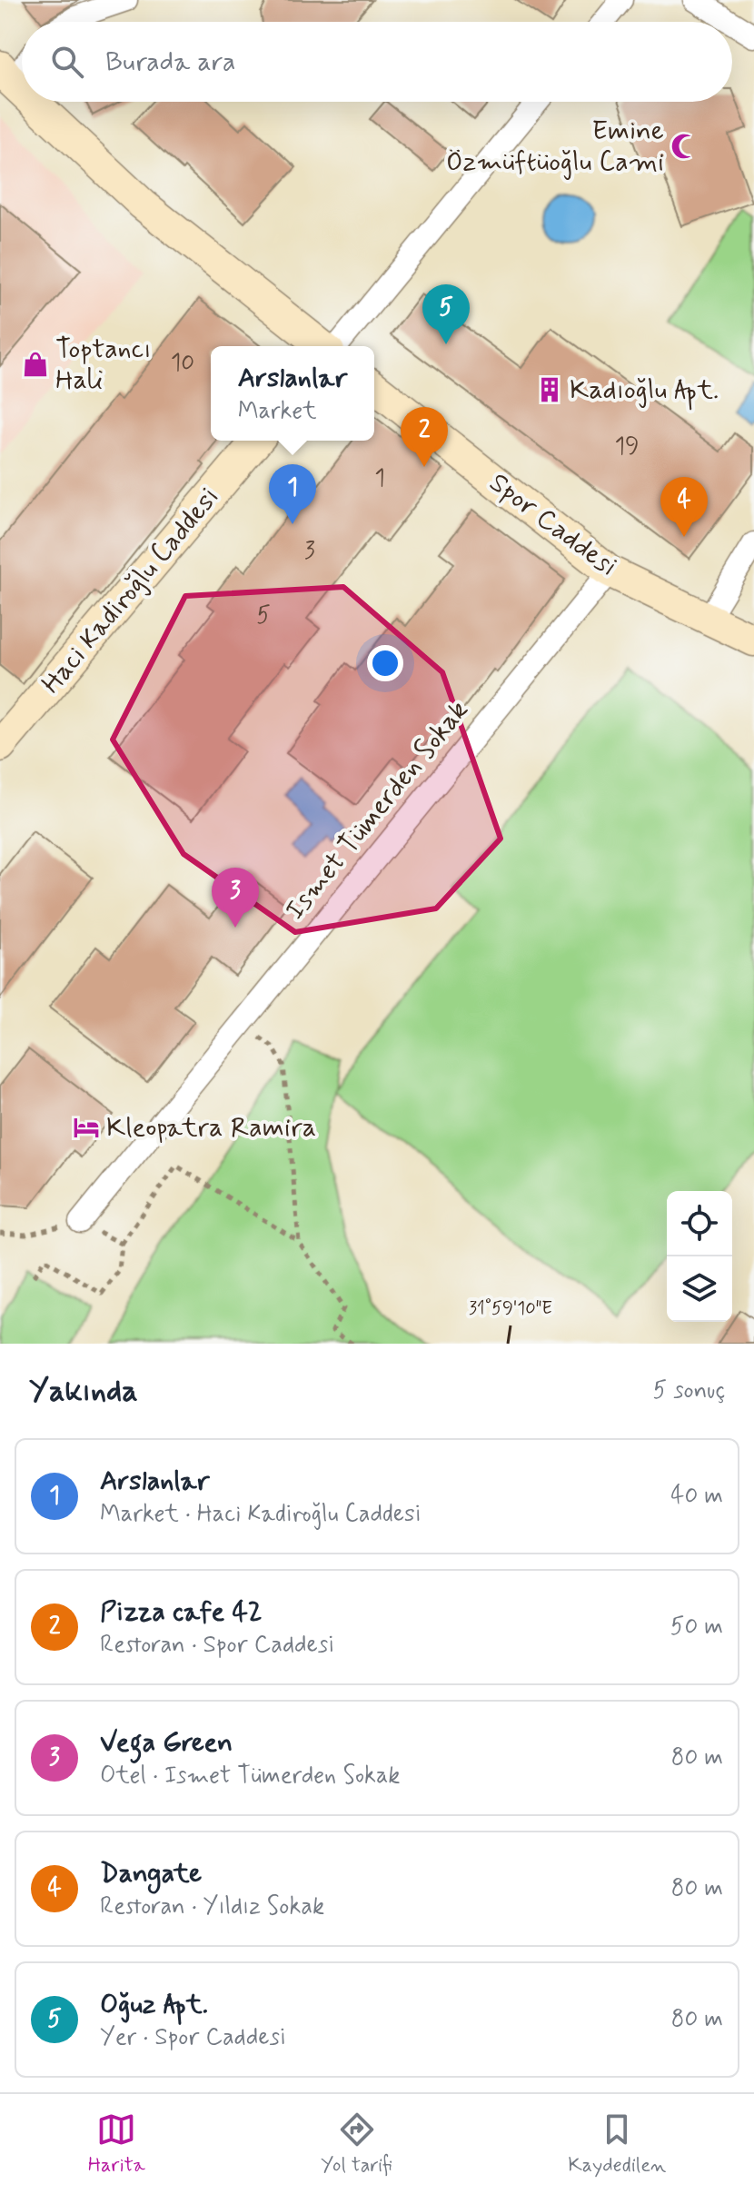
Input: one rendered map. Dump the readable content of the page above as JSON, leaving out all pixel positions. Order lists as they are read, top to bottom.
{
  "streets": {
    "street": ["Spor Caddesi", "Haci Kadiroğlu Caddesi", "Ismet Tümerden Sokak"]
  },
  "crossings": [
    ["Spor Caddesi", "Ismet Tümerden Sokak"]
  ],
  "places": {
    "mosque": ["Emine Özmüftüoğlu Cami"],
    "shop": ["Toptancı Hali"],
    "building": ["Kadıoğlu Apt."],
    "hotel": ["Kleopatra Ramira"]
  },
  "house_numbers": [
    "10",
    "19",
    "1",
    "3",
    "5"
  ],
  "page": {
    "search": "Burada ara",
    "pins": [
      "5",
      "2",
      "1",
      "4",
      "3"
    ],
    "popup": ["Arslanlar", "Market"],
    "heading": ["Yakında", "5 sonuç"],
    "list": [
      {
        "mark": "1",
        "name": "Arslanlar",
        "note": "Market · Haci Kadiroğlu Caddesi",
        "value": "40 m"
      },
      {
        "mark": "2",
        "name": "Pizza cafe 42",
        "note": "Restoran · Spor Caddesi",
        "value": "50 m"
      },
      {
        "mark": "3",
        "name": "Vega Green",
        "note": "Otel · Ismet Tümerden Sokak",
        "value": "80 m"
      },
      {
        "mark": "4",
        "name": "Dangate",
        "note": "Restoran · Yıldız Sokak",
        "value": "80 m"
      },
      {
        "mark": "5",
        "name": "Oğuz Apt.",
        "note": "Yer · Spor Caddesi",
        "value": "80 m"
      }
    ],
    "nav": ["Harita", "Yol tarifi", "Kaydedilen"]
  },
  "coordinates": ["31°59'10\"E"]
}
